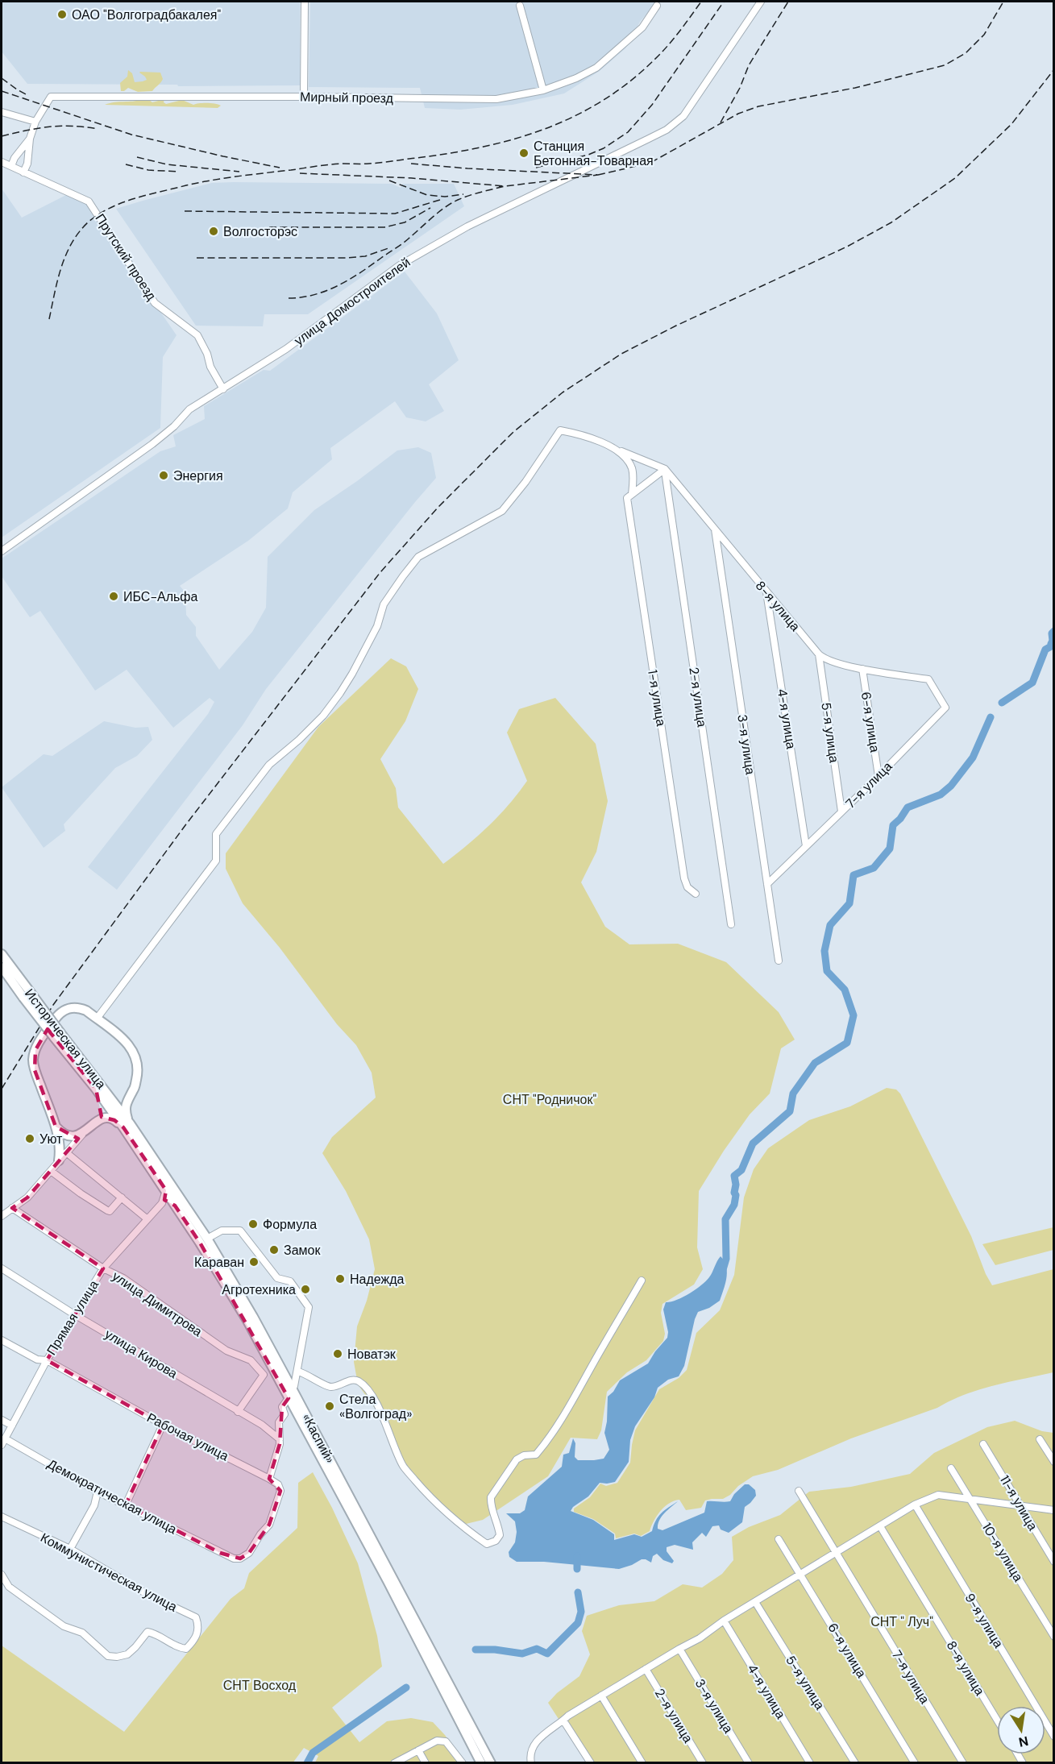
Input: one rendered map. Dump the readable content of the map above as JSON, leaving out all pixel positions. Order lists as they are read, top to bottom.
{
  "streets": {
    "highway": ["Историческая улица", "«Каспий»"],
    "street": [
      "Мирный проезд",
      "Прутский проезд",
      "улица Домостроителей",
      "8-я улица",
      "2-я улица",
      "1-я улица",
      "4-я улица",
      "6-я улица",
      "5-я улица",
      "3-я улица",
      "7-я улица",
      "улица Димитрова",
      "Прямая улица",
      "улица Кирова",
      "Рабочая улица",
      "Демократическая улица",
      "11-я улица",
      "10-я улица",
      "Коммунистическая улица",
      "9-я улица"
    ]
  },
  "crossings": [
    ["Прутский проезд", "улица Домостроителей"],
    ["8-я улица", "2-я улица"],
    ["8-я улица", "4-я улица"],
    ["8-я улица", "6-я улица"],
    ["8-я улица", "5-я улица"],
    ["8-я улица", "3-я улица"],
    ["8-я улица", "7-я улица"],
    ["4-я улица", "7-я улица"],
    ["6-я улица", "7-я улица"],
    ["5-я улица", "7-я улица"],
    ["3-я улица", "7-я улица"],
    ["Историческая улица", "«Каспий»"],
    ["улица Димитрова", "Прямая улица"],
    ["улица Димитрова", "улица Кирова"],
    ["Прямая улица", "улица Кирова"],
    ["Прямая улица", "Рабочая улица"],
    ["Прямая улица", "Демократическая улица"],
    ["Рабочая улица", "Демократическая улица"]
  ],
  "parks": ["СНТ \"Родничок\"", "СНТ \" Луч\"", "СНТ Восход"],
  "places": [
    "ОАО \"Волгоградбакалея\"",
    "Станция Бетонная-Товарная",
    "Волгосторэс",
    "Энергия",
    "ИБС-Альфа",
    "Уют",
    "Формула",
    "Замок",
    "Караван",
    "Надежда",
    "Агротехника",
    "Новатэк",
    "Стела «Волгоград»"
  ],
  "north": "bottom"
}
